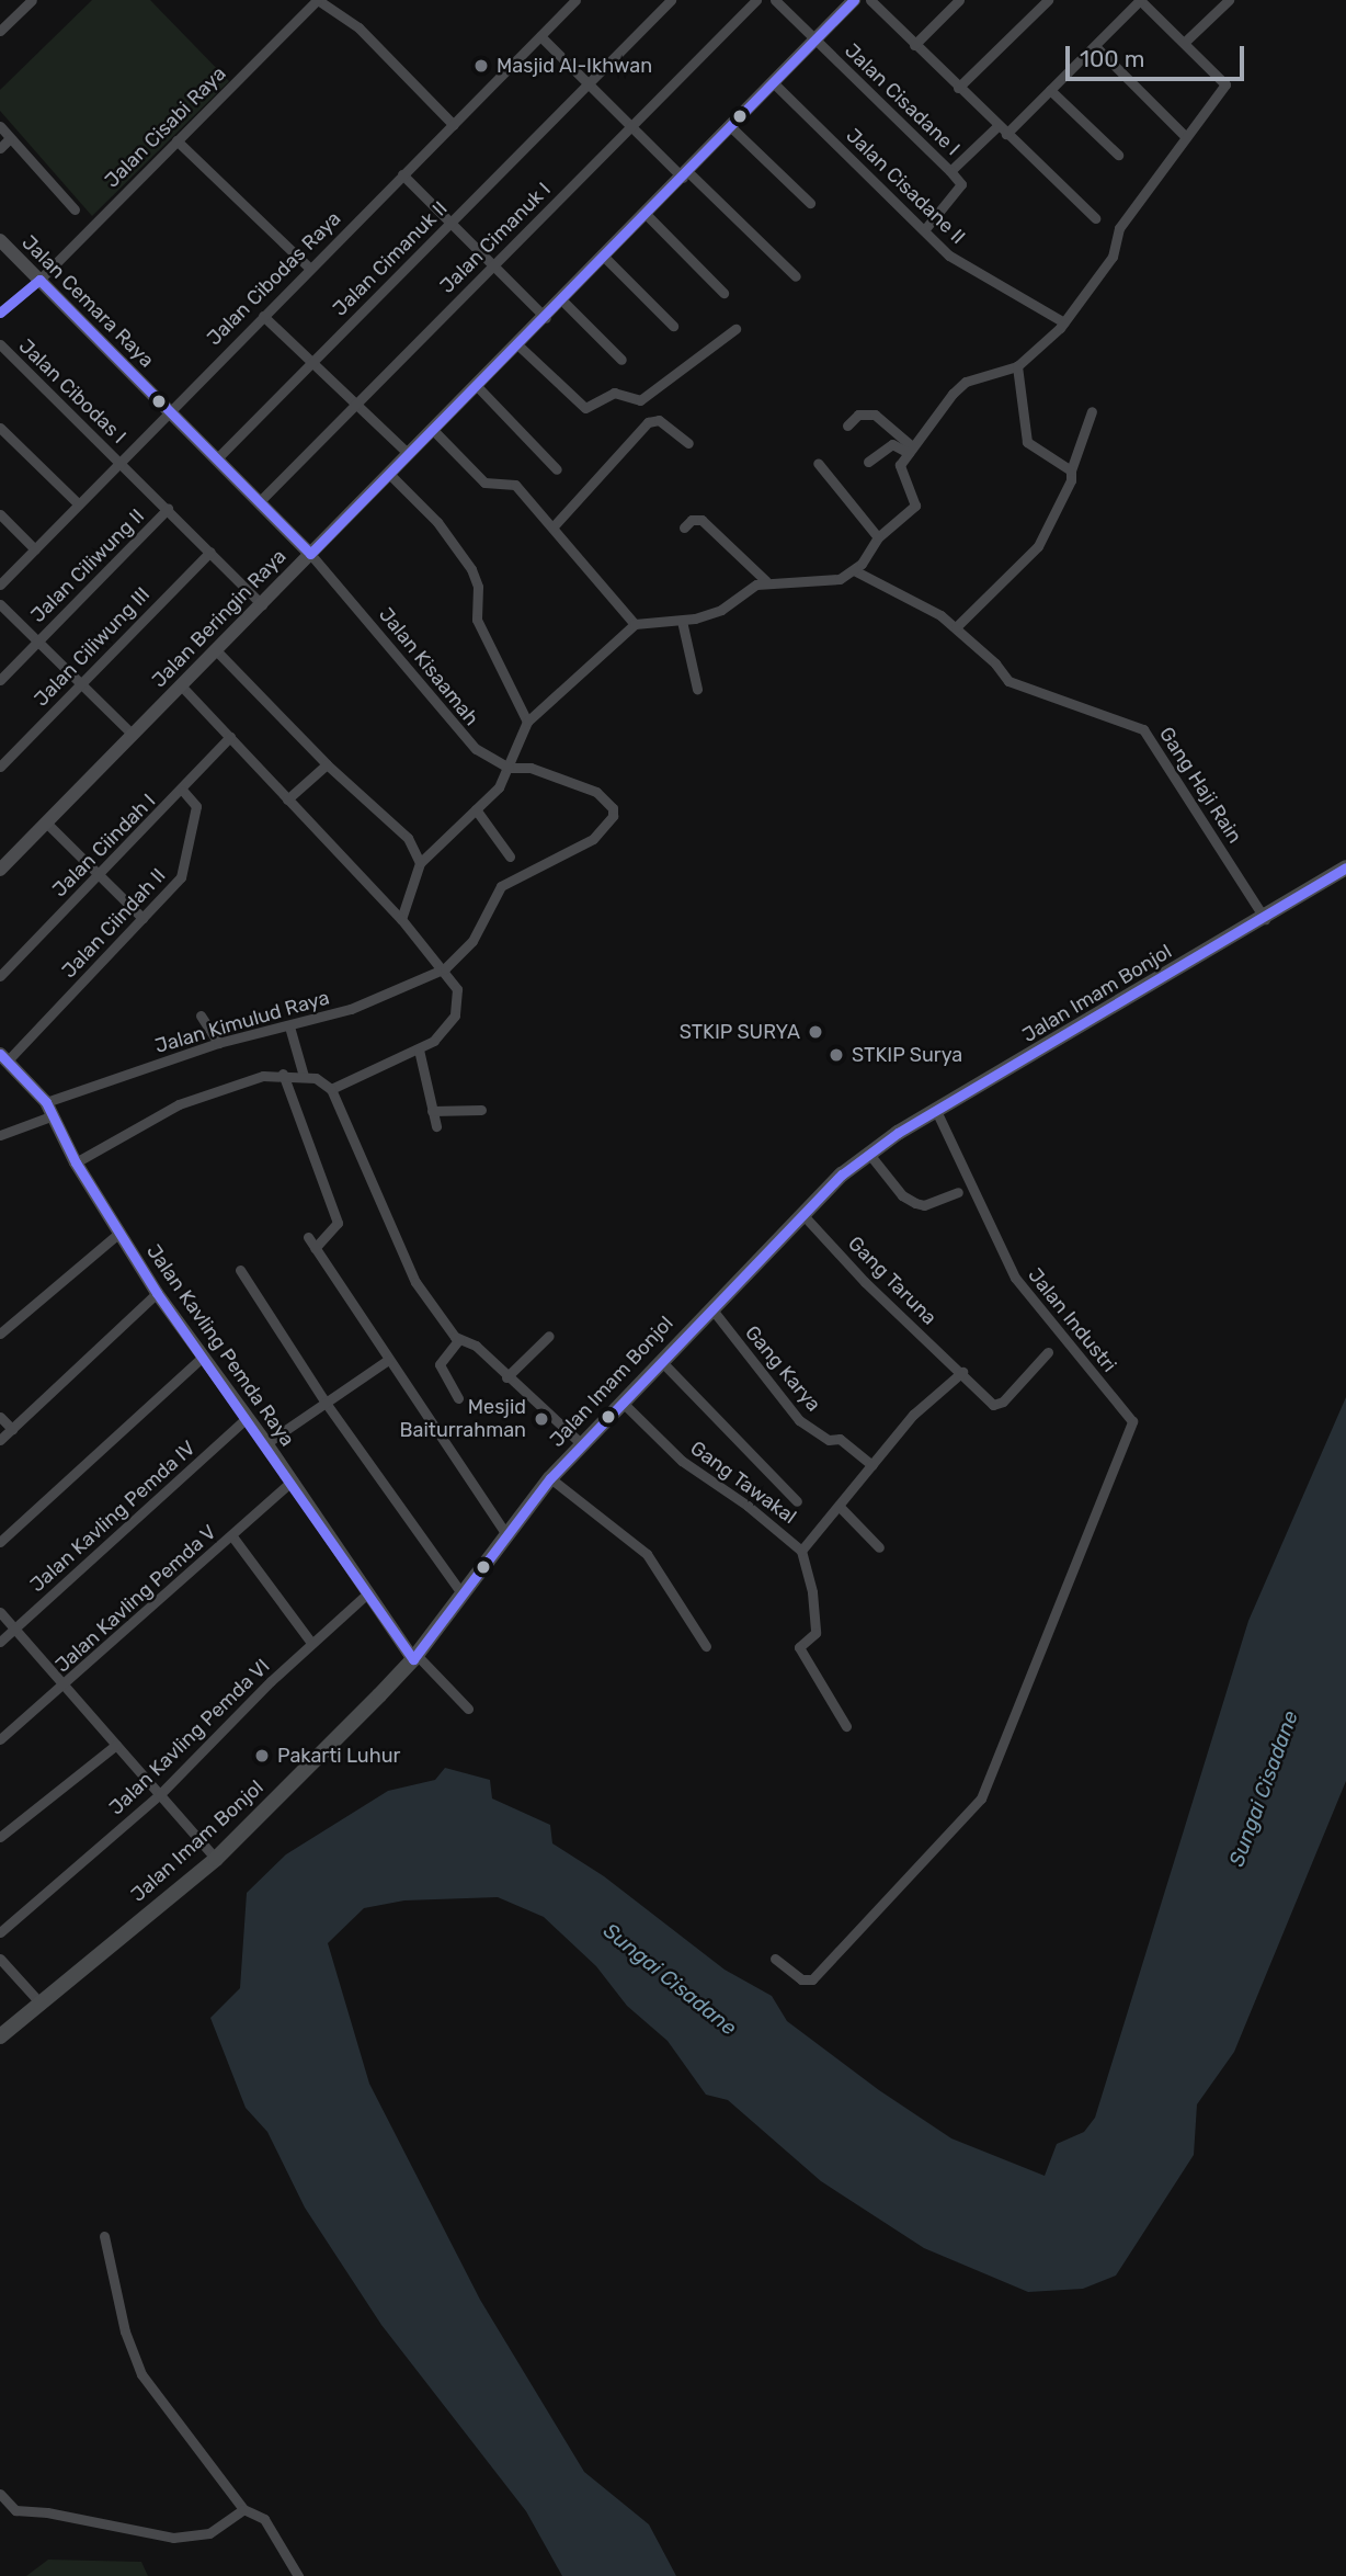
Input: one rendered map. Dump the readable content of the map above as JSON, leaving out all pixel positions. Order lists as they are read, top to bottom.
{
  "streets": {
    "main road": ["Jalan Imam Bonjol"],
    "street": [
      "Jalan Cisadane I",
      "Jalan Cisabi Raya",
      "Jalan Cisadane II",
      "Jalan Cimanuk I",
      "Jalan Cimanuk II",
      "Jalan Cibodas Raya",
      "Jalan Cemara Raya",
      "Jalan Cibodas I",
      "Jalan Ciliwung II",
      "Jalan Beringin Raya",
      "Jalan Ciliwung III",
      "Jalan Kisaamah",
      "Gang Haji Rain",
      "Jalan Ciindah I",
      "Jalan Ciindah II",
      "Jalan Kimulud Raya",
      "Gang Taruna",
      "Jalan Industri",
      "Jalan Kavling Pemda Raya",
      "Gang Karya",
      "Gang Tawakal",
      "Jalan Kavling Pemda IV",
      "Jalan Kavling Pemda V",
      "Jalan Kavling Pemda VI"
    ]
  },
  "crossings": [
    ["Jalan Cisadane I", "Jalan Beringin Raya"],
    ["Jalan Cisabi Raya", "Jalan Cemara Raya"],
    ["Jalan Cisadane II", "Jalan Beringin Raya"],
    ["Jalan Cimanuk I", "Jalan Cemara Raya"],
    ["Jalan Cimanuk II", "Jalan Cemara Raya"],
    ["Jalan Cibodas Raya", "Jalan Cemara Raya"],
    ["Jalan Cibodas Raya", "Jalan Cibodas I"],
    ["Jalan Cemara Raya", "Jalan Beringin Raya"],
    ["Jalan Cemara Raya", "Jalan Kisaamah"],
    ["Jalan Cibodas I", "Jalan Ciliwung II"],
    ["Jalan Cibodas I", "Jalan Beringin Raya"],
    ["Jalan Cibodas I", "Jalan Ciliwung III"],
    ["Jalan Beringin Raya", "Jalan Kisaamah"],
    ["Jalan Kisaamah", "Jalan Kimulud Raya"],
    ["Gang Haji Rain", "Jalan Imam Bonjol"],
    ["Jalan Ciindah I", "Jalan Ciindah II"],
    ["Jalan Ciindah II", "Jalan Kavling Pemda Raya"],
    ["Jalan Imam Bonjol", "Gang Taruna"],
    ["Jalan Imam Bonjol", "Jalan Industri"],
    ["Jalan Imam Bonjol", "Jalan Kavling Pemda Raya"],
    ["Jalan Imam Bonjol", "Gang Karya"],
    ["Jalan Imam Bonjol", "Gang Tawakal"],
    ["Jalan Kimulud Raya", "Jalan Kavling Pemda Raya"],
    ["Jalan Kavling Pemda Raya", "Jalan Kavling Pemda IV"],
    ["Jalan Kavling Pemda Raya", "Jalan Kavling Pemda V"],
    ["Jalan Kavling Pemda Raya", "Jalan Kavling Pemda VI"]
  ],
  "water": ["Sungai Cisadane"],
  "places": [
    "Masjid Al-Ikhwan",
    "STKIP SURYA",
    "STKIP Surya",
    "Mesjid Baiturrahman",
    "Pakarti Luhur"
  ],
  "scale_bar": "100 m"
}
